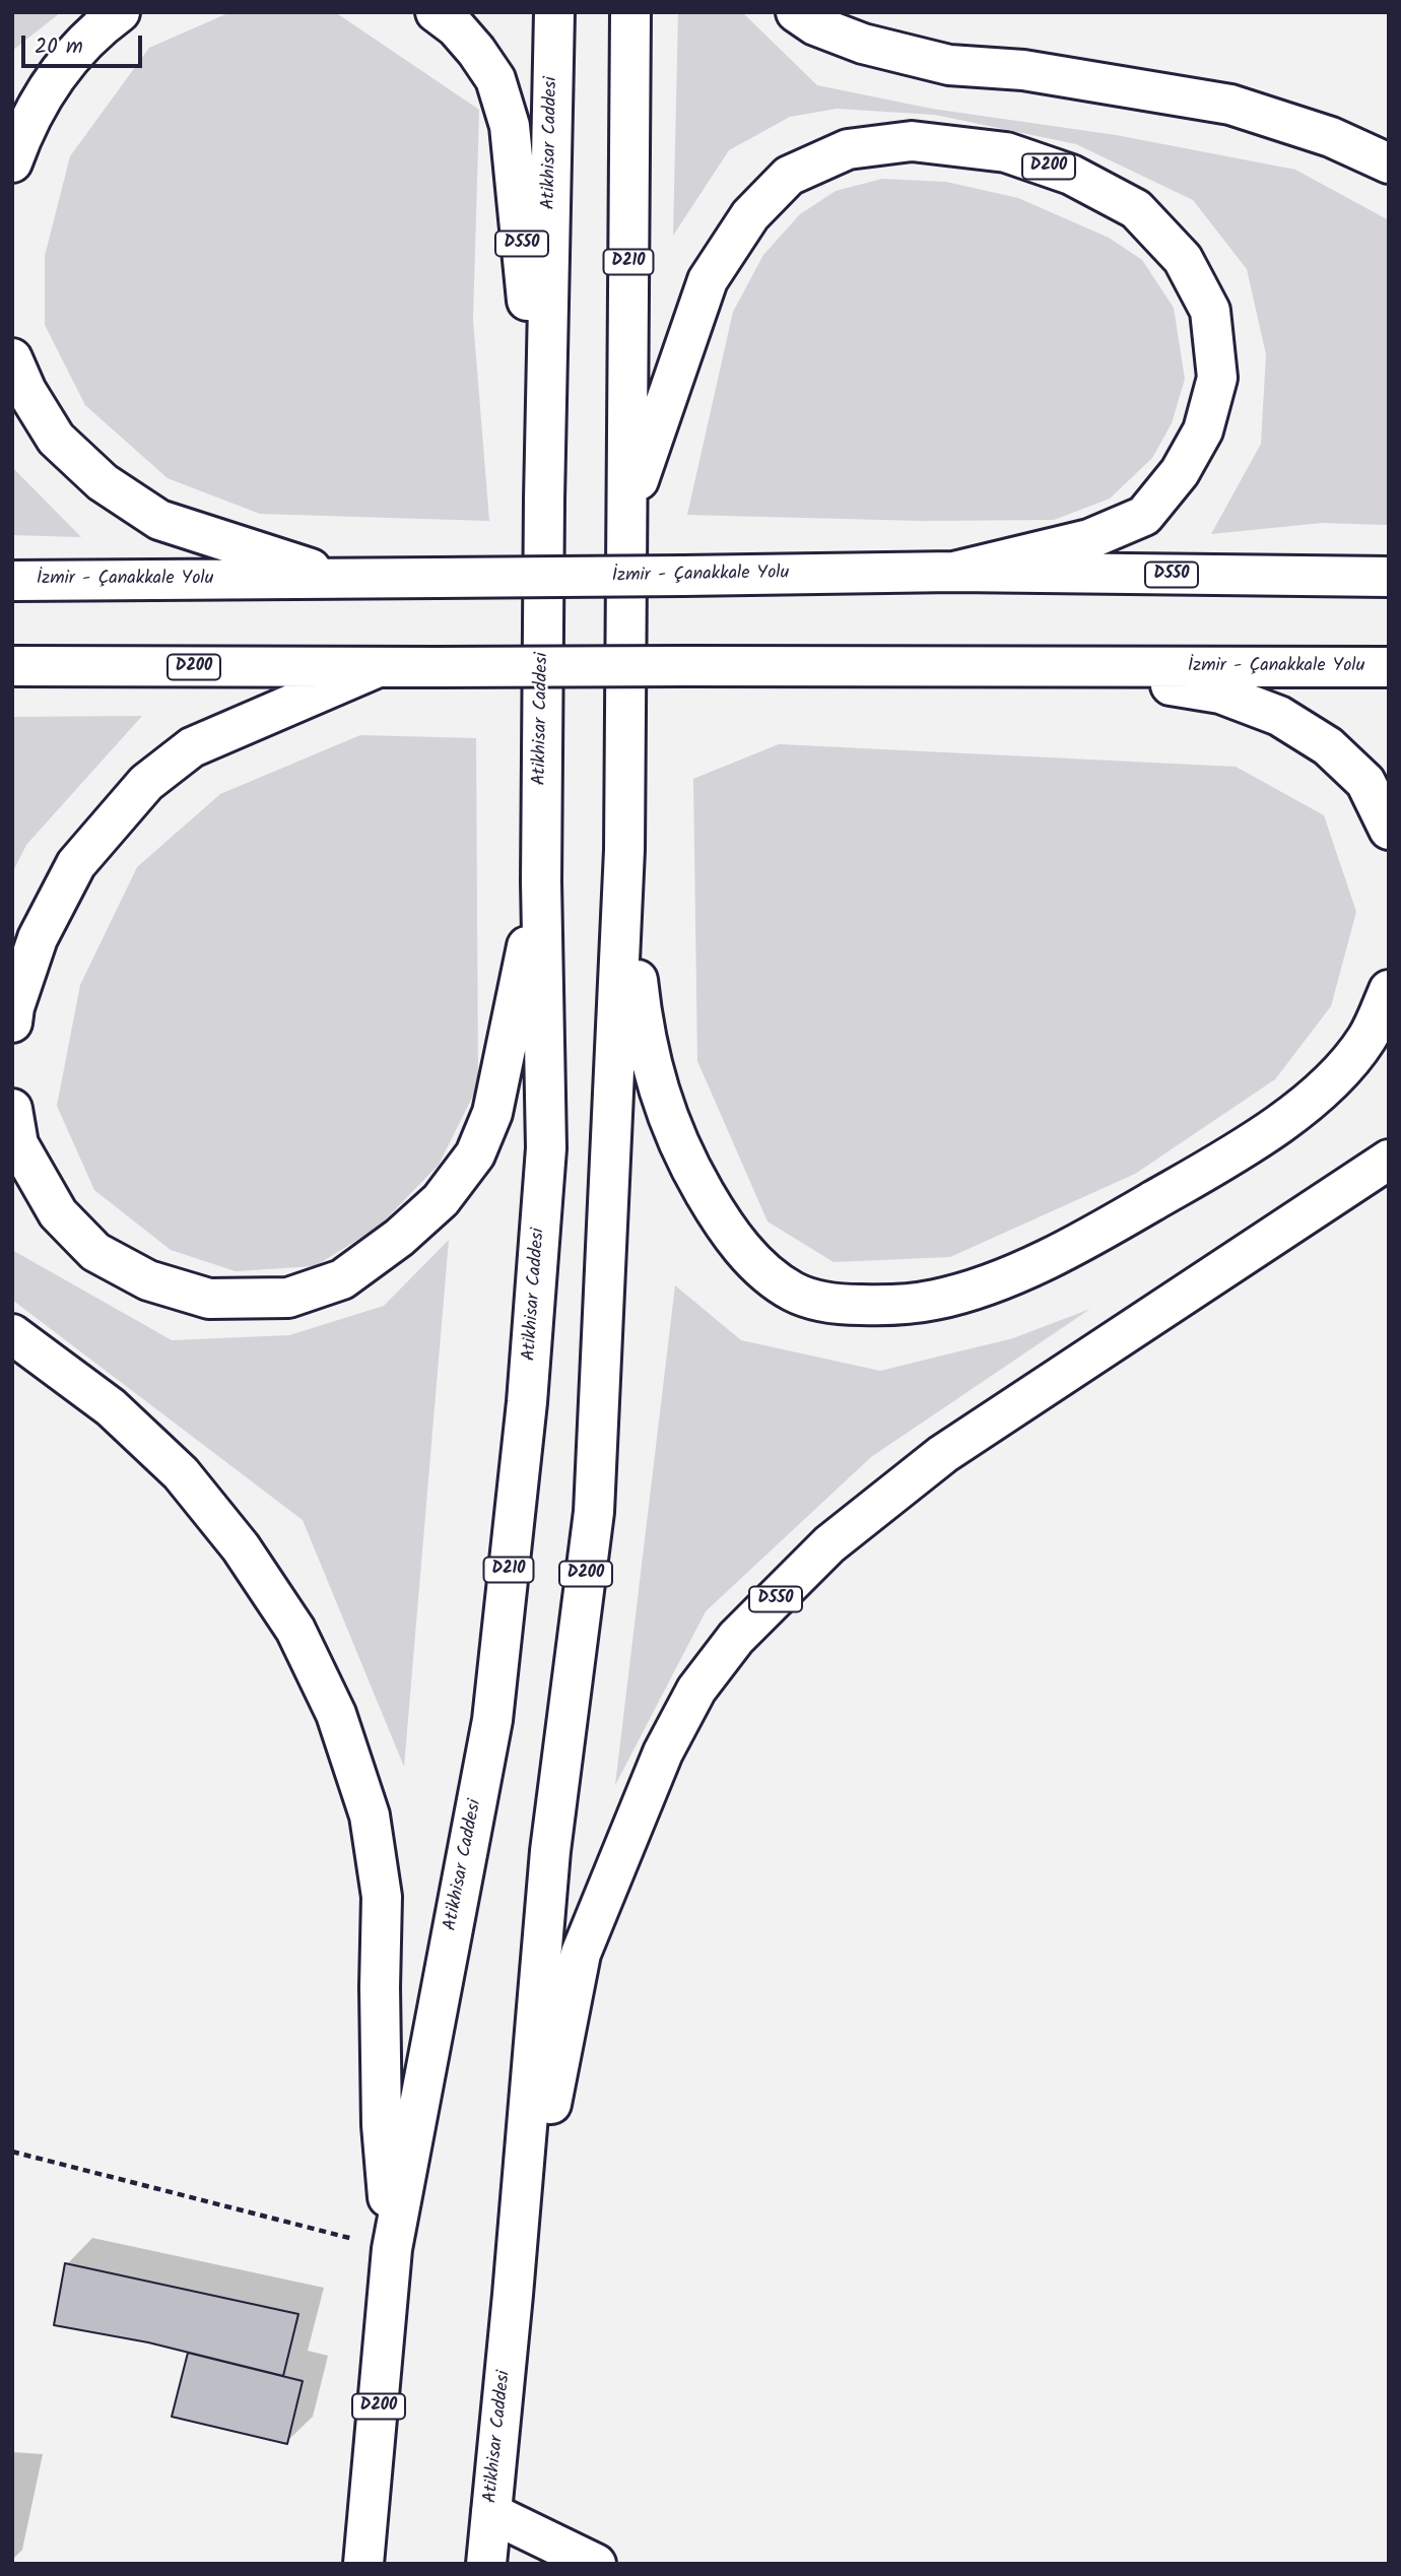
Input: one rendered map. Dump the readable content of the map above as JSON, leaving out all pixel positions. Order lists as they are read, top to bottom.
{
  "streets": {
    "main road": [
      "Atikhisar Caddesi",
      "D200",
      "D550",
      "D210",
      "İzmir - Çanakkale Yolu"
    ]
  },
  "crossings": [
    ["Atikhisar Caddesi", "D200"],
    ["Atikhisar Caddesi", "D550"],
    ["D200", "İzmir - Çanakkale Yolu"]
  ],
  "scale_bar": "20 m"
}
